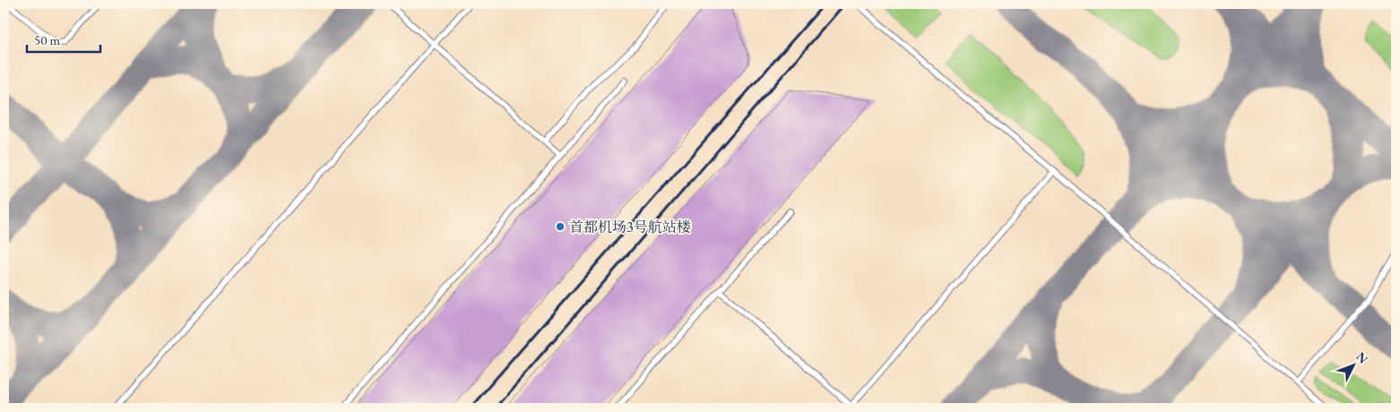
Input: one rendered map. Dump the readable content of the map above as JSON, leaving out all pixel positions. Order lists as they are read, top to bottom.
{
  "places": ["首都机场3号航站楼"],
  "scale_bar": "50 m",
  "north": "top right"
}
